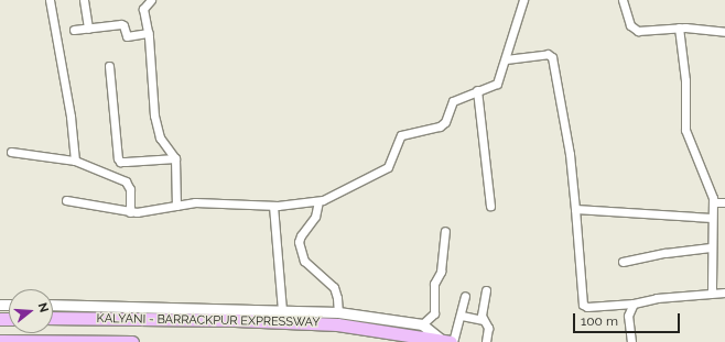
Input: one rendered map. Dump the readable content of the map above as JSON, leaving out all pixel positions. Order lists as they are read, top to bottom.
{
  "streets": {
    "highway": ["KALYANI - BARRACKPUR EXPRESSWAY"]
  },
  "scale_bar": "100 m",
  "north": "right"
}
